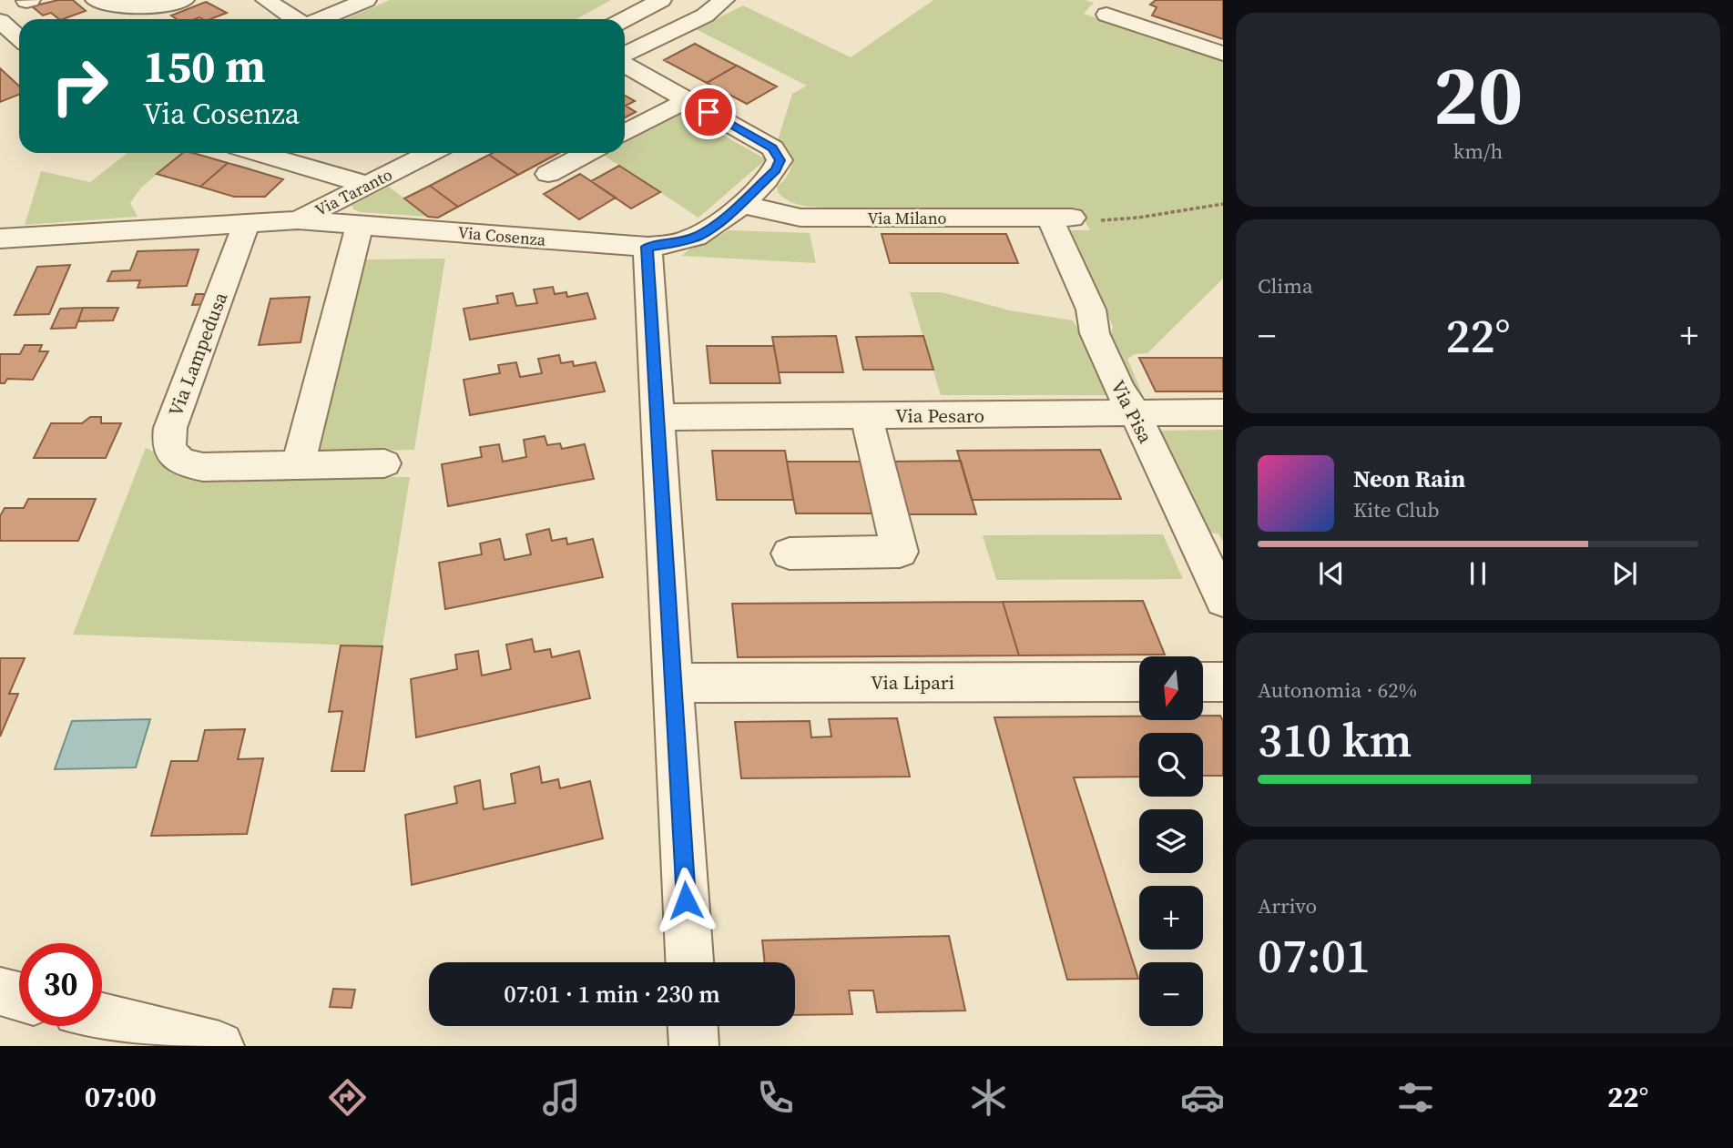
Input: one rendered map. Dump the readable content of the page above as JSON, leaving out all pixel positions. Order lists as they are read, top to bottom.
{
  "streets": {
    "street": [
      "Via Taranto",
      "Via Milano",
      "Via Cosenza",
      "Via Lampedusa",
      "Via Pisa",
      "Via Pesaro",
      "Via Lipari"
    ]
  },
  "crossings": [
    ["Via Taranto", "Via Cosenza"],
    ["Via Milano", "Via Cosenza"],
    ["Via Milano", "Via Pisa"],
    ["Via Cosenza", "Via Lampedusa"],
    ["Via Pisa", "Via Pesaro"]
  ],
  "north": "bottom",
  "page": {
    "tile": [
      ["20", "km/h"],
      "Clima",
      ["Autonomia · 62%", "310 km"],
      ["Arrivo", "07:01"]
    ],
    "turn": ["150 m", "Via Cosenza"],
    "heat": ["−", "22°", "+"],
    "song": ["Neon Rain", "Kite Club"],
    "map_buttons": ["+", "−"],
    "limit": "30",
    "trip": "07:01 · 1 min · 230 m",
    "tabs": ["07:00", "22°"]
  }
}
